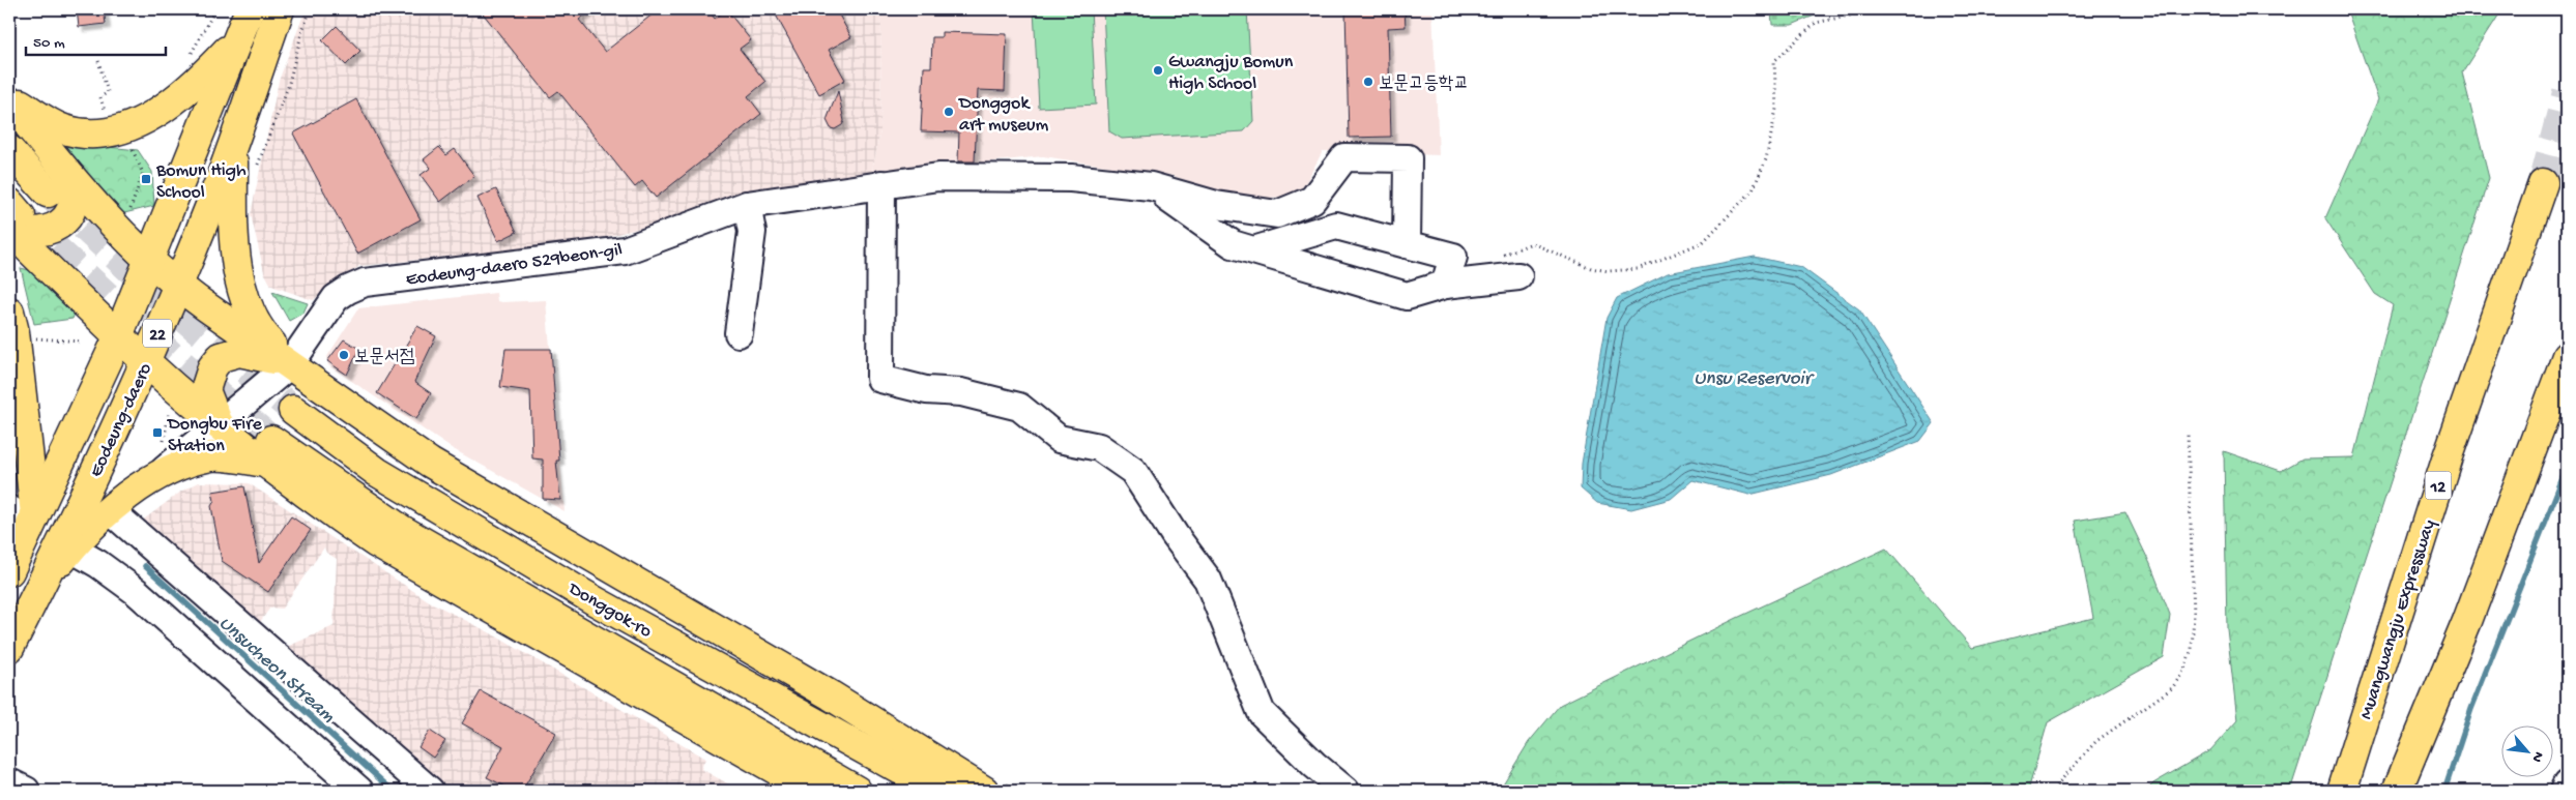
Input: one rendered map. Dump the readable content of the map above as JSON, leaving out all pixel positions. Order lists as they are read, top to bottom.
{
  "streets": {
    "main road": [
      "22",
      "Eodeung-daero",
      "12",
      "Donggok-ro",
      "Muangwangju Expressway"
    ],
    "street": ["Eodeung-daero 529beon-gil"]
  },
  "water": ["Unsu Reservoir", "Unsucheon Stream"],
  "places": {
    "other": [
      "Gwangju Bomun High School",
      "보문고등학교",
      "Donggok art museum",
      "보문서점"
    ],
    "transit": ["Bomun High School", "Dongbu Fire Station"]
  },
  "scale_bar": "50 m",
  "north": "bottom right"
}
